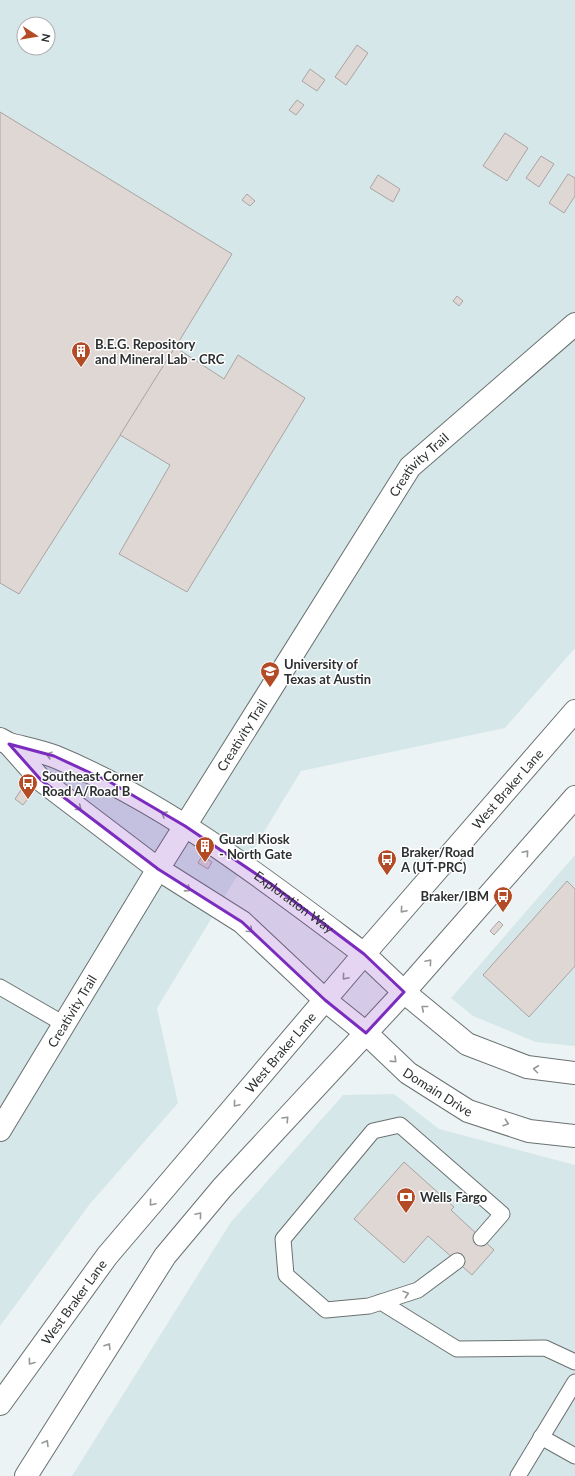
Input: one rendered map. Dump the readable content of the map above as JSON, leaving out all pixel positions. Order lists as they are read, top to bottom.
{
  "streets": {
    "street": [
      "Creativity Trail",
      "West Braker Lane",
      "Exploration Way",
      "Domain Drive"
    ]
  },
  "crossings": [
    ["Creativity Trail", "Exploration Way"],
    ["West Braker Lane", "Exploration Way"],
    ["West Braker Lane", "Domain Drive"],
    ["Exploration Way", "Domain Drive"]
  ],
  "places": {
    "building": ["B.E.G. Repository and Mineral Lab - CRC", "Guard Kiosk - North Gate"],
    "school or university": ["University of Texas at Austin"],
    "bus stop": ["Southeast Corner Road A/Road B", "Braker/Road A (UT-PRC)", "Braker/IBM"],
    "bank": ["Wells Fargo"]
  },
  "north": "right"
}
